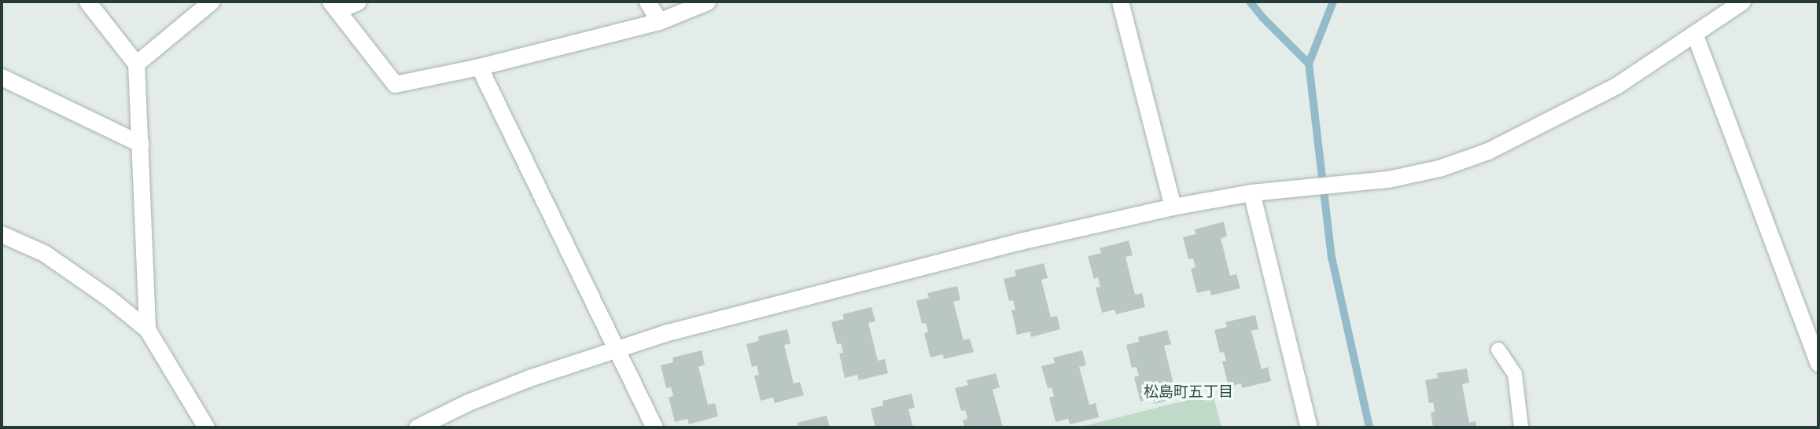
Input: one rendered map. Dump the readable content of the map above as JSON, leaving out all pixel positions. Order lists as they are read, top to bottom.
{
  "districts": ["松島町五丁目"]
}
